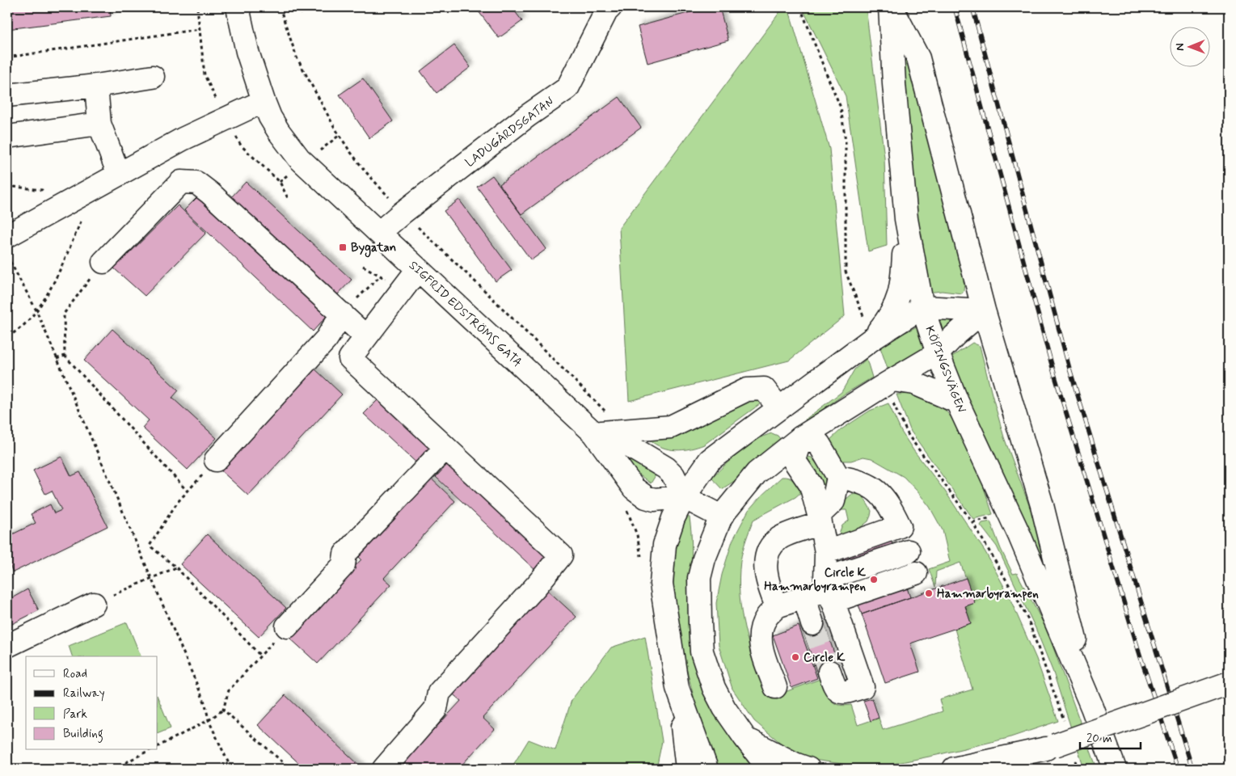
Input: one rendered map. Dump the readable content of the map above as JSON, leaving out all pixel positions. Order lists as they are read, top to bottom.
{
  "streets": {
    "main road": ["LADUGÅRDSGATAN", "SIGFRID EDSTRÖMS GATA", "KÖPINGSVÄGEN"]
  },
  "crossings": [
    ["LADUGÅRDSGATAN", "SIGFRID EDSTRÖMS GATA"]
  ],
  "places": {
    "transit": ["Bygatan"],
    "other": ["Circle K Hammarbyrampen", "Hammarbyrampen", "Circle K"]
  },
  "legend": [
    "Road",
    "Railway",
    "Park",
    "Building"
  ],
  "scale_bar": "20 m",
  "north": "left"
}
